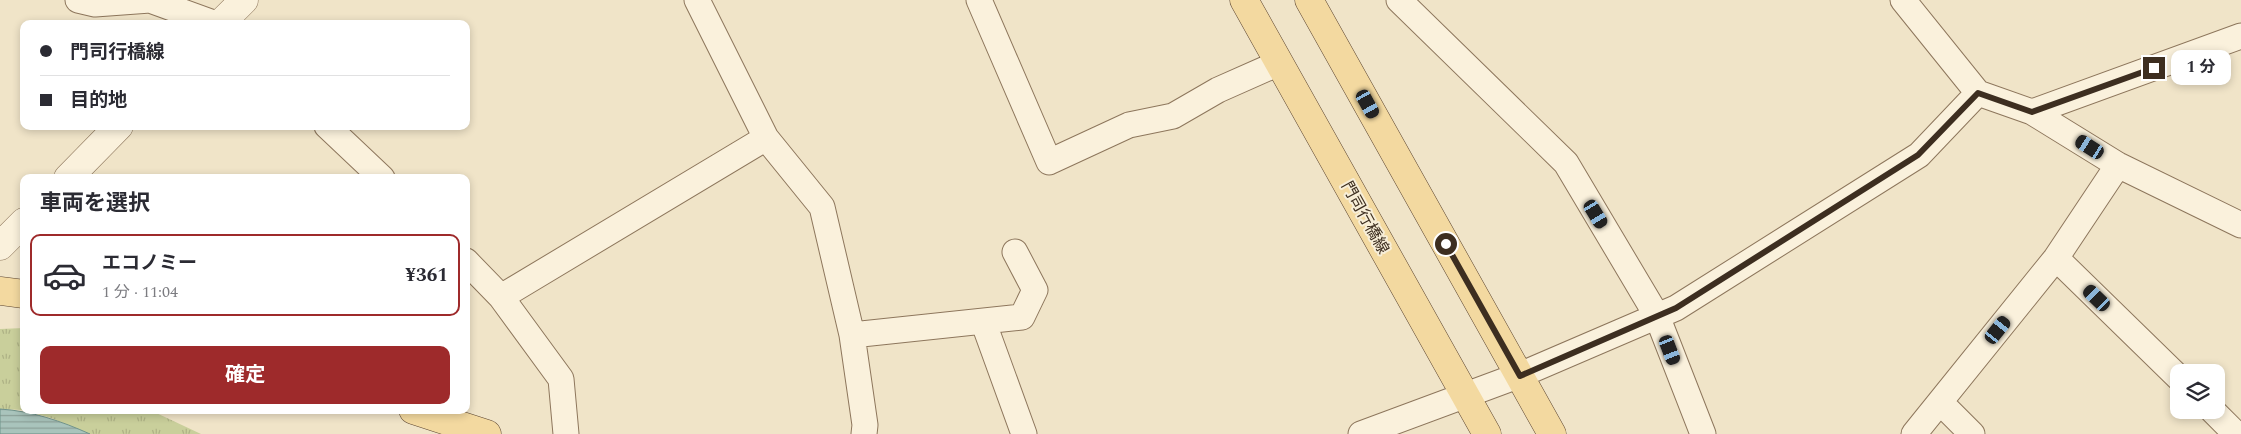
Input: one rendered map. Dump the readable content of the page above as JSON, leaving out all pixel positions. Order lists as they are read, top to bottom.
{
  "streets": {
    "main road": ["門司行橋線"]
  },
  "page": {
    "banner": ["門司行橋線", "目的地"],
    "bubble": "1 分",
    "heading": "車両を選択",
    "list": [
      {
        "name": "エコノミー",
        "note": "1 分 · 11:04",
        "value": "¥361"
      }
    ],
    "buttons": "確定"
  }
}
